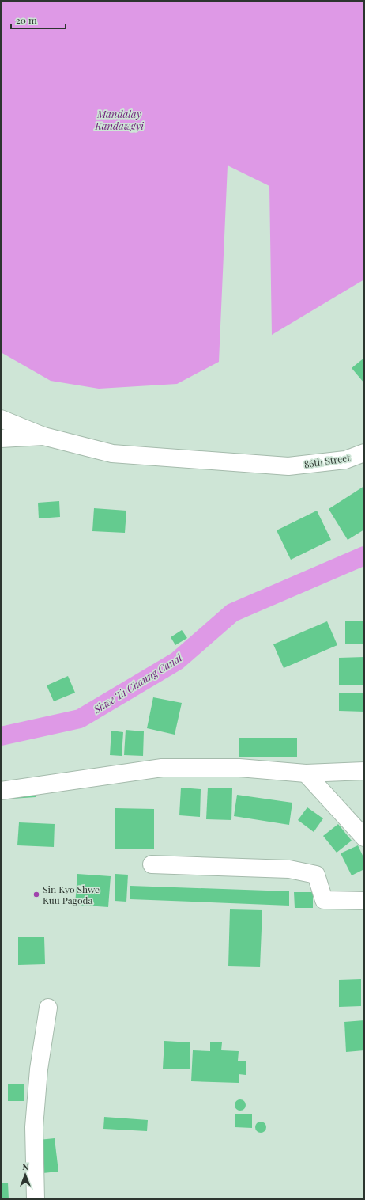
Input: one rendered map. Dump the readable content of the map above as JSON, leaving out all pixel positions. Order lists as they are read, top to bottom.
{
  "streets": {
    "street": ["86th Street"]
  },
  "water": ["Mandalay Kandawgyi", "Shwe Ta Chaung Canal"],
  "places": ["Sin Kyo Shwe Kuu Pagoda"],
  "scale_bar": "20 m",
  "north": "top"
}
